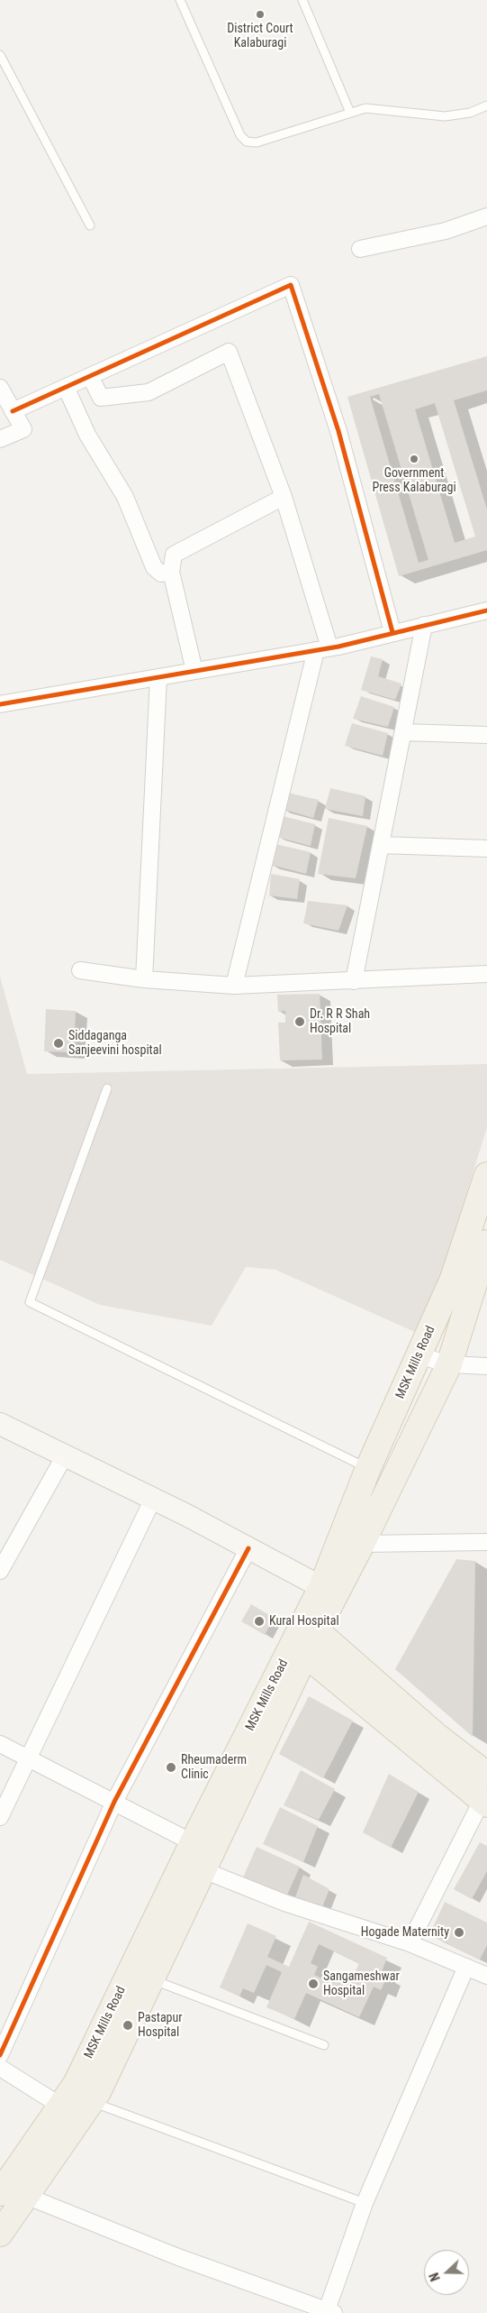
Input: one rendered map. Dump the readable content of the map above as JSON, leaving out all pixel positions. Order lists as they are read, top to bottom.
{
  "streets": {
    "main road": ["MSK Mills Road"]
  },
  "places": [
    "District Court Kalaburagi",
    "Government Press Kalaburagi",
    "Dr. R R Shah Hospital",
    "Siddaganga Sanjeevini hospital",
    "Kural Hospital",
    "Rheumaderm Clinic",
    "Hogade Maternity",
    "Sangameshwar Hospital",
    "Pastapur Hospital"
  ],
  "north": "left"
}
